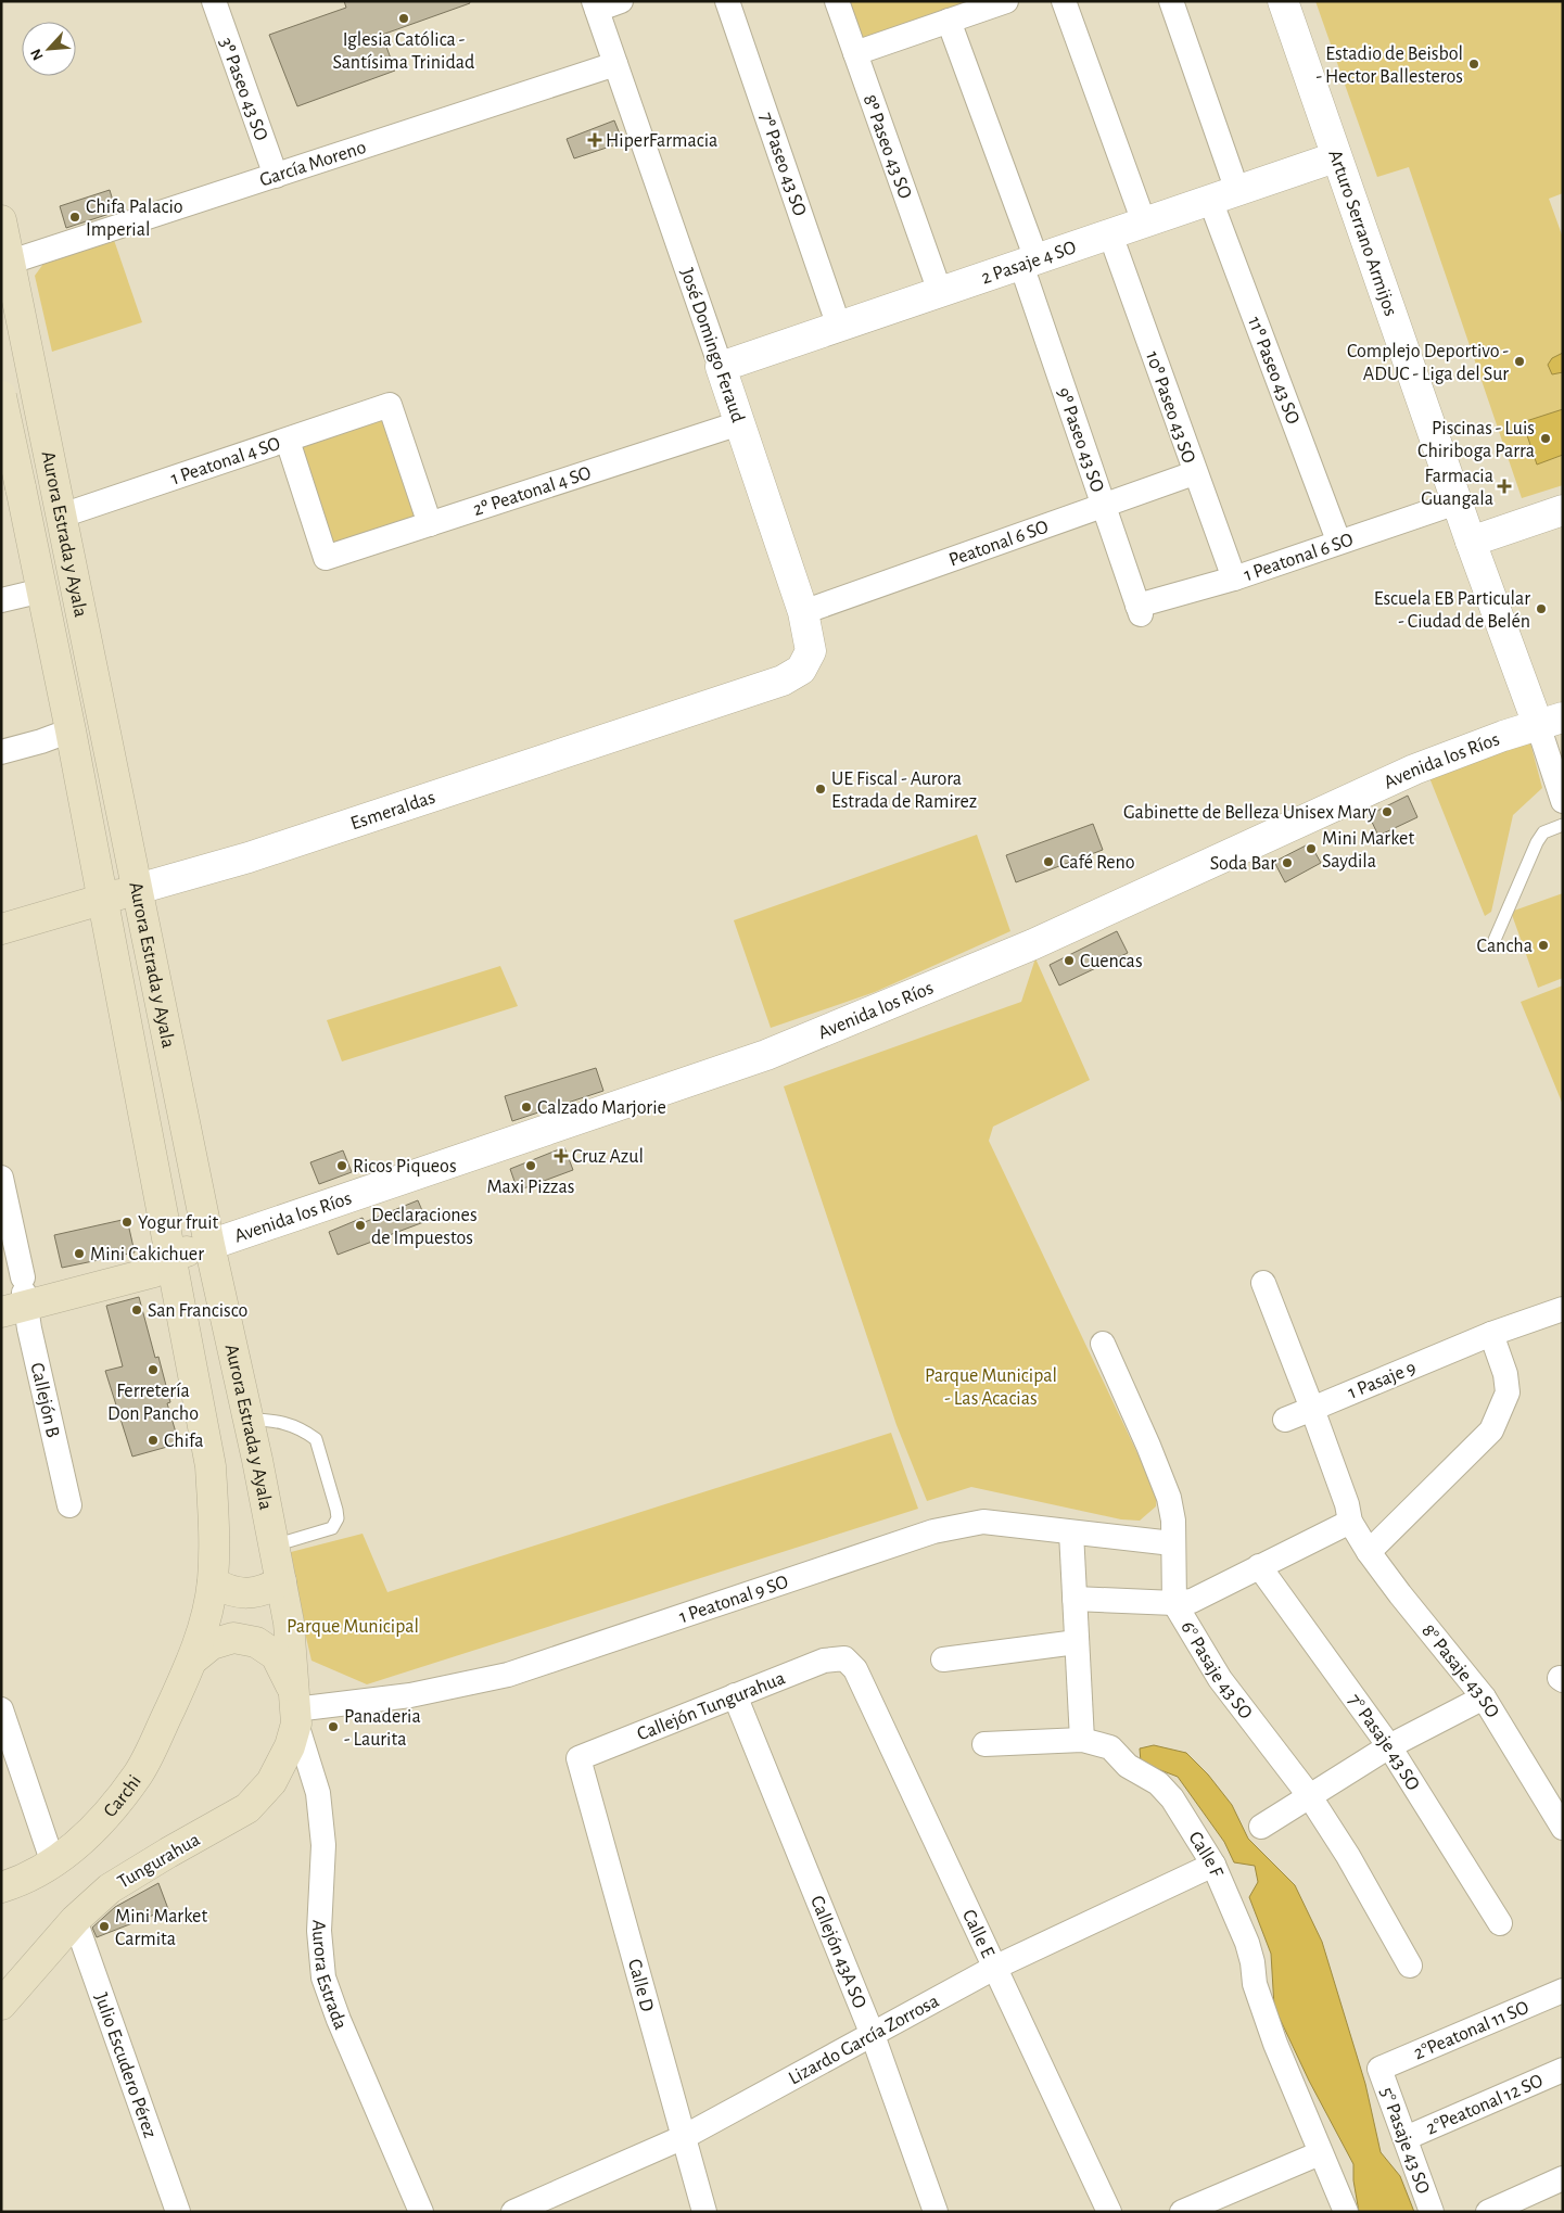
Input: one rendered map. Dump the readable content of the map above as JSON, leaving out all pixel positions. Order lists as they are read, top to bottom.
{
  "streets": {
    "main road": [
      "Aurora Estrada y Ayala",
      "Avenida los Ríos",
      "Esmeraldas",
      "Carchi",
      "Tungurahua"
    ],
    "street": [
      "3º Paseo 43 SO",
      "8º Paseo 43 SO",
      "García Moreno",
      "7º Paseo 43 SO",
      "Arturo Serrano Armijos",
      "2 Pasaje 4 SO",
      "José Domingo Feraud",
      "11º Paseo 43 SO",
      "10º Paseo 43 SO",
      "9º Paseo 43 SO",
      "1 Peatonal 4 SO",
      "2º Peatonal 4 SO",
      "Peatonal 6 SO",
      "1 Peatonal 6 SO",
      "1 Pasaje 9",
      "Callejón B",
      "1 Peatonal 9 SO",
      "6° Pasaje 43 SO",
      "8° Pasaje 43 SO",
      "Callejón Tungurahua",
      "7° Pasaje 43 SO",
      "Calle F",
      "Calle E",
      "Callejón 43A SO",
      "Aurora Estrada",
      "Calle D",
      "2°Peatonal 11 SO",
      "Lizardo García Zorrosa",
      "Julio Escudero Pérez",
      "2°Peatonal 12 SO",
      "5° Pasaje 43 SO"
    ]
  },
  "crossings": [
    ["3º Paseo 43 SO", "García Moreno"],
    ["8º Paseo 43 SO", "2 Pasaje 4 SO"],
    ["García Moreno", "José Domingo Feraud"],
    ["García Moreno", "Aurora Estrada y Ayala"],
    ["7º Paseo 43 SO", "2 Pasaje 4 SO"],
    ["Arturo Serrano Armijos", "2 Pasaje 4 SO"],
    ["Arturo Serrano Armijos", "1 Peatonal 6 SO"],
    ["Arturo Serrano Armijos", "Avenida los Ríos"],
    ["2 Pasaje 4 SO", "José Domingo Feraud"],
    ["2 Pasaje 4 SO", "11º Paseo 43 SO"],
    ["2 Pasaje 4 SO", "10º Paseo 43 SO"],
    ["2 Pasaje 4 SO", "9º Paseo 43 SO"],
    ["José Domingo Feraud", "2º Peatonal 4 SO"],
    ["José Domingo Feraud", "Peatonal 6 SO"],
    ["José Domingo Feraud", "Esmeraldas"],
    ["11º Paseo 43 SO", "1 Peatonal 6 SO"],
    ["10º Paseo 43 SO", "Peatonal 6 SO"],
    ["10º Paseo 43 SO", "1 Peatonal 6 SO"],
    ["9º Paseo 43 SO", "Peatonal 6 SO"],
    ["9º Paseo 43 SO", "1 Peatonal 6 SO"],
    ["1 Peatonal 4 SO", "2º Peatonal 4 SO"],
    ["1 Peatonal 4 SO", "Aurora Estrada y Ayala"],
    ["Aurora Estrada y Ayala", "Avenida los Ríos"],
    ["Aurora Estrada y Ayala", "Esmeraldas"],
    ["Aurora Estrada y Ayala", "1 Peatonal 9 SO"],
    ["Aurora Estrada y Ayala", "Carchi"],
    ["Aurora Estrada y Ayala", "Tungurahua"],
    ["Aurora Estrada y Ayala", "Aurora Estrada"],
    ["Avenida los Ríos", "Callejón B"],
    ["1 Peatonal 9 SO", "6° Pasaje 43 SO"],
    ["1 Peatonal 9 SO", "Tungurahua"],
    ["1 Peatonal 9 SO", "Aurora Estrada"],
    ["Callejón Tungurahua", "Calle E"],
    ["Callejón Tungurahua", "Callejón 43A SO"],
    ["Callejón Tungurahua", "Calle D"],
    ["Calle F", "Lizardo García Zorrosa"],
    ["Tungurahua", "Aurora Estrada"],
    ["Tungurahua", "Julio Escudero Pérez"],
    ["Calle E", "Lizardo García Zorrosa"],
    ["Callejón 43A SO", "Lizardo García Zorrosa"],
    ["Calle D", "Lizardo García Zorrosa"],
    ["2°Peatonal 11 SO", "5° Pasaje 43 SO"],
    ["2°Peatonal 12 SO", "5° Pasaje 43 SO"]
  ],
  "parks": ["Parque Municipal - Las Acacias", "Parque Municipal"],
  "places": {
    "other": [
      "Iglesia Católica - Santísima Trinidad",
      "Estadio de Beisbol - Hector Ballesteros",
      "Chifa Palacio Imperial",
      "Complejo Deportivo - ADUC - Liga del Sur",
      "Piscinas - Luis Chiriboga Parra",
      "Escuela EB Particular - Ciudad de Belén",
      "UE Fiscal - Aurora Estrada de Ramirez",
      "Gabinette de Belleza Unisex Mary",
      "Mini Market Saydila",
      "Café Reno",
      "Soda Bar",
      "Cancha",
      "Cuencas",
      "Calzado Marjorie",
      "Ricos Piqueos",
      "Maxi Pizzas",
      "Yogur fruit",
      "Declaraciones de Impuestos",
      "Mini Cakichuer",
      "San Francisco",
      "Ferretería Don Pancho",
      "Chifa",
      "Panaderia - Laurita",
      "Mini Market Carmita"
    ],
    "health": ["HiperFarmacia", "Farmacia Guangala", "Cruz Azul"]
  },
  "north": "bottom left"
}
